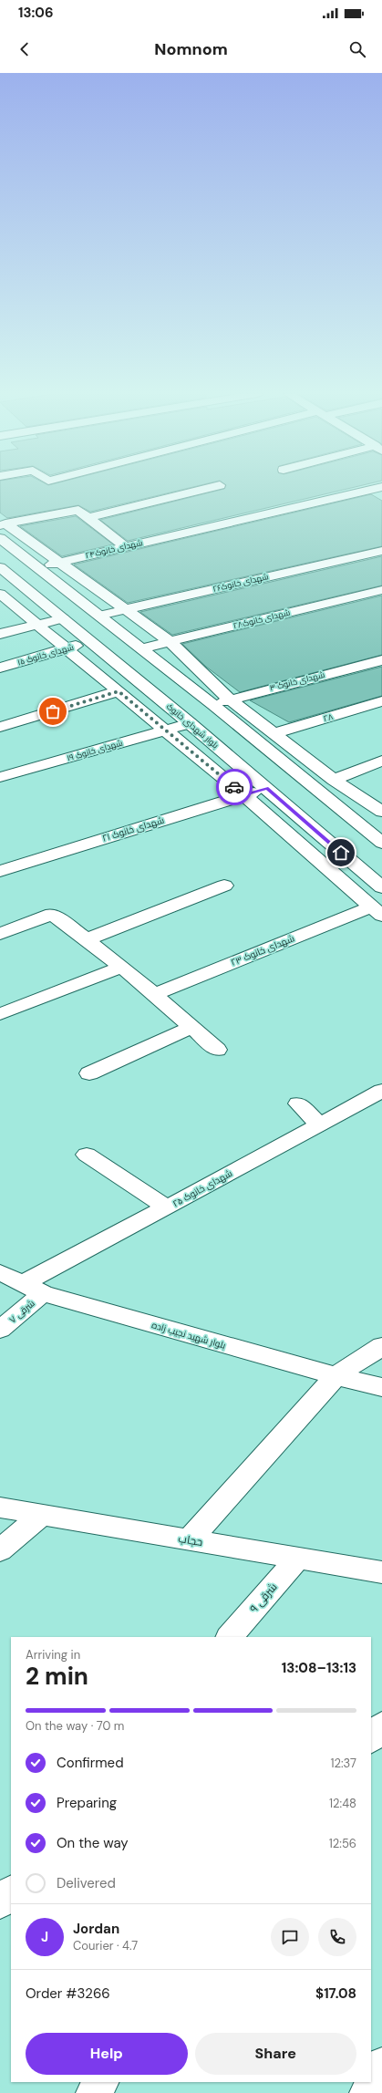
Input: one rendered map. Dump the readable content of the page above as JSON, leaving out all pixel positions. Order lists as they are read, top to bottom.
{
  "streets": {
    "street": [
      "شهدای خانوک۲۴",
      "شهدای خانوک۲۶",
      "شهدای خانوک۲۸",
      "شهدای خانوک ۱۵",
      "شهدای خانوک۳۰",
      "۲۸",
      "بلوار شهدای خانوک",
      "شهدای خانوک ۱۹",
      "شهدای خانوک ۲۱",
      "شهدای خانوک ۲۳",
      "شهدای خانوک ۲۵",
      "شرقی ۷",
      "بلوار شهید نجیب زاده",
      "حجاب",
      "شرقی ۹"
    ]
  },
  "crossings": [
    ["شهدای خانوک ۱۵", "بلوار شهدای خانوک"],
    ["بلوار شهدای خانوک", "شهدای خانوک ۱۹"],
    ["بلوار شهدای خانوک", "شهدای خانوک ۲۱"],
    ["شهدای خانوک ۲۵", "بلوار شهید نجیب زاده"],
    ["شرقی ۷", "بلوار شهید نجیب زاده"],
    ["حجاب", "شرقی ۹"]
  ],
  "page": {
    "status": "13:06",
    "header": "Nomnom",
    "heading": ["2 min", "Arriving in", "13:08–13:13"],
    "panel": [
      "Jordan",
      "Courier · 4.7",
      "Order #3266",
      "$17.08"
    ],
    "bar": "On the way · 70 m",
    "list": [
      ["Confirmed", "12:37"],
      ["Preparing", "12:48"],
      ["On the way", "12:56"],
      "Delivered"
    ],
    "round": "J",
    "buttons": ["Help", "Share"]
  }
}
